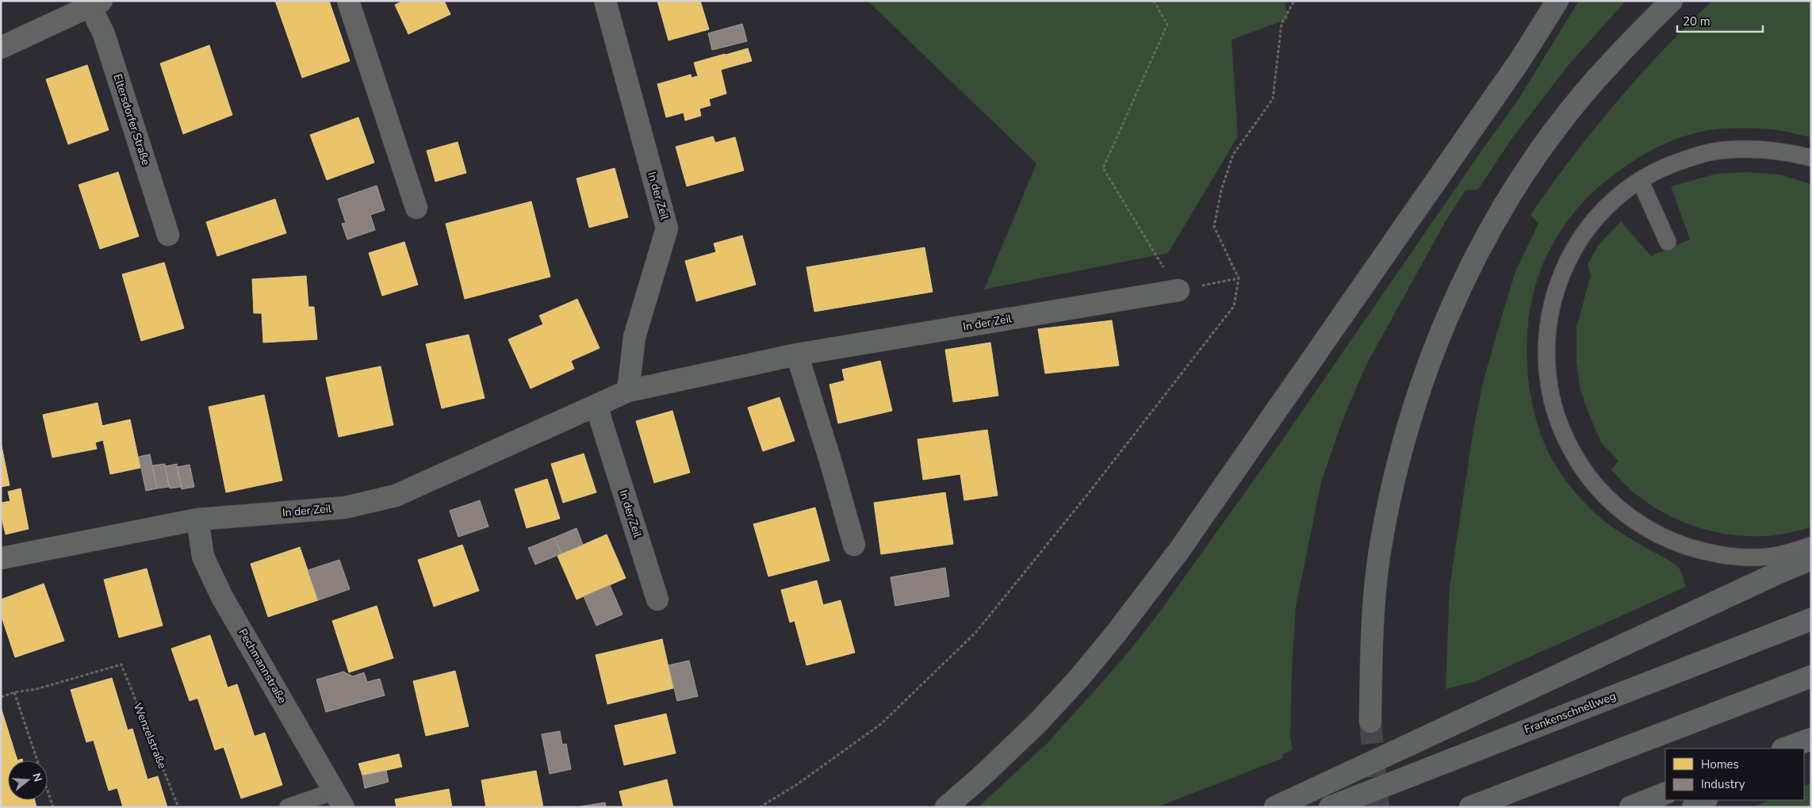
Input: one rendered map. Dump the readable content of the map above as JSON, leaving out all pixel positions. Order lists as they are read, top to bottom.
{
  "streets": {
    "highway": ["Frankenschnellweg"],
    "street": ["Eltersdorfer Straße", "In der Zeil", "Pechmannstraße"],
    "path": ["Wenzelstraße"]
  },
  "crossings": [
    ["In der Zeil", "Pechmannstraße"]
  ],
  "legend": ["Homes", "Industry"],
  "scale_bar": "20 m",
  "north": "right"
}
